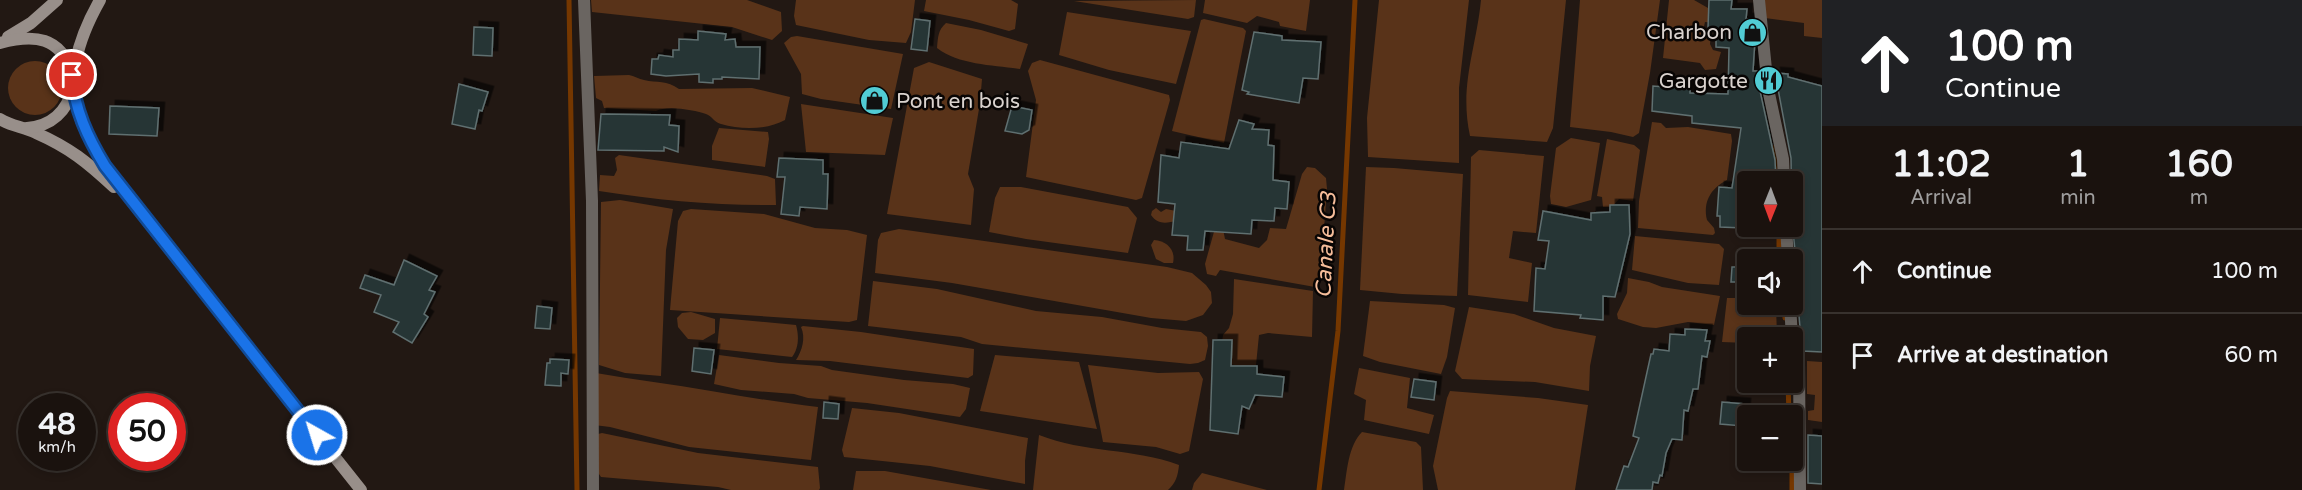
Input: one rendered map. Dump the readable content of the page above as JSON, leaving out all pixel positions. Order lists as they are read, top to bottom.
{
  "water": ["Canale C3"],
  "places": {
    "shop": ["Charbon", "Pont en bois"],
    "restaurant": ["Gargotte"]
  },
  "north": "bottom",
  "page": {
    "turn": ["100 m", "Continue"],
    "eta": [
      "11:02",
      "Arrival",
      "1",
      "min",
      "160",
      "m"
    ],
    "map_buttons": ["+", "−"],
    "list": [
      {
        "name": "Continue",
        "value": "100 m"
      },
      {
        "name": "Arrive at destination",
        "value": "60 m"
      }
    ],
    "speed": "48 km/h",
    "limit": "50"
  }
}
